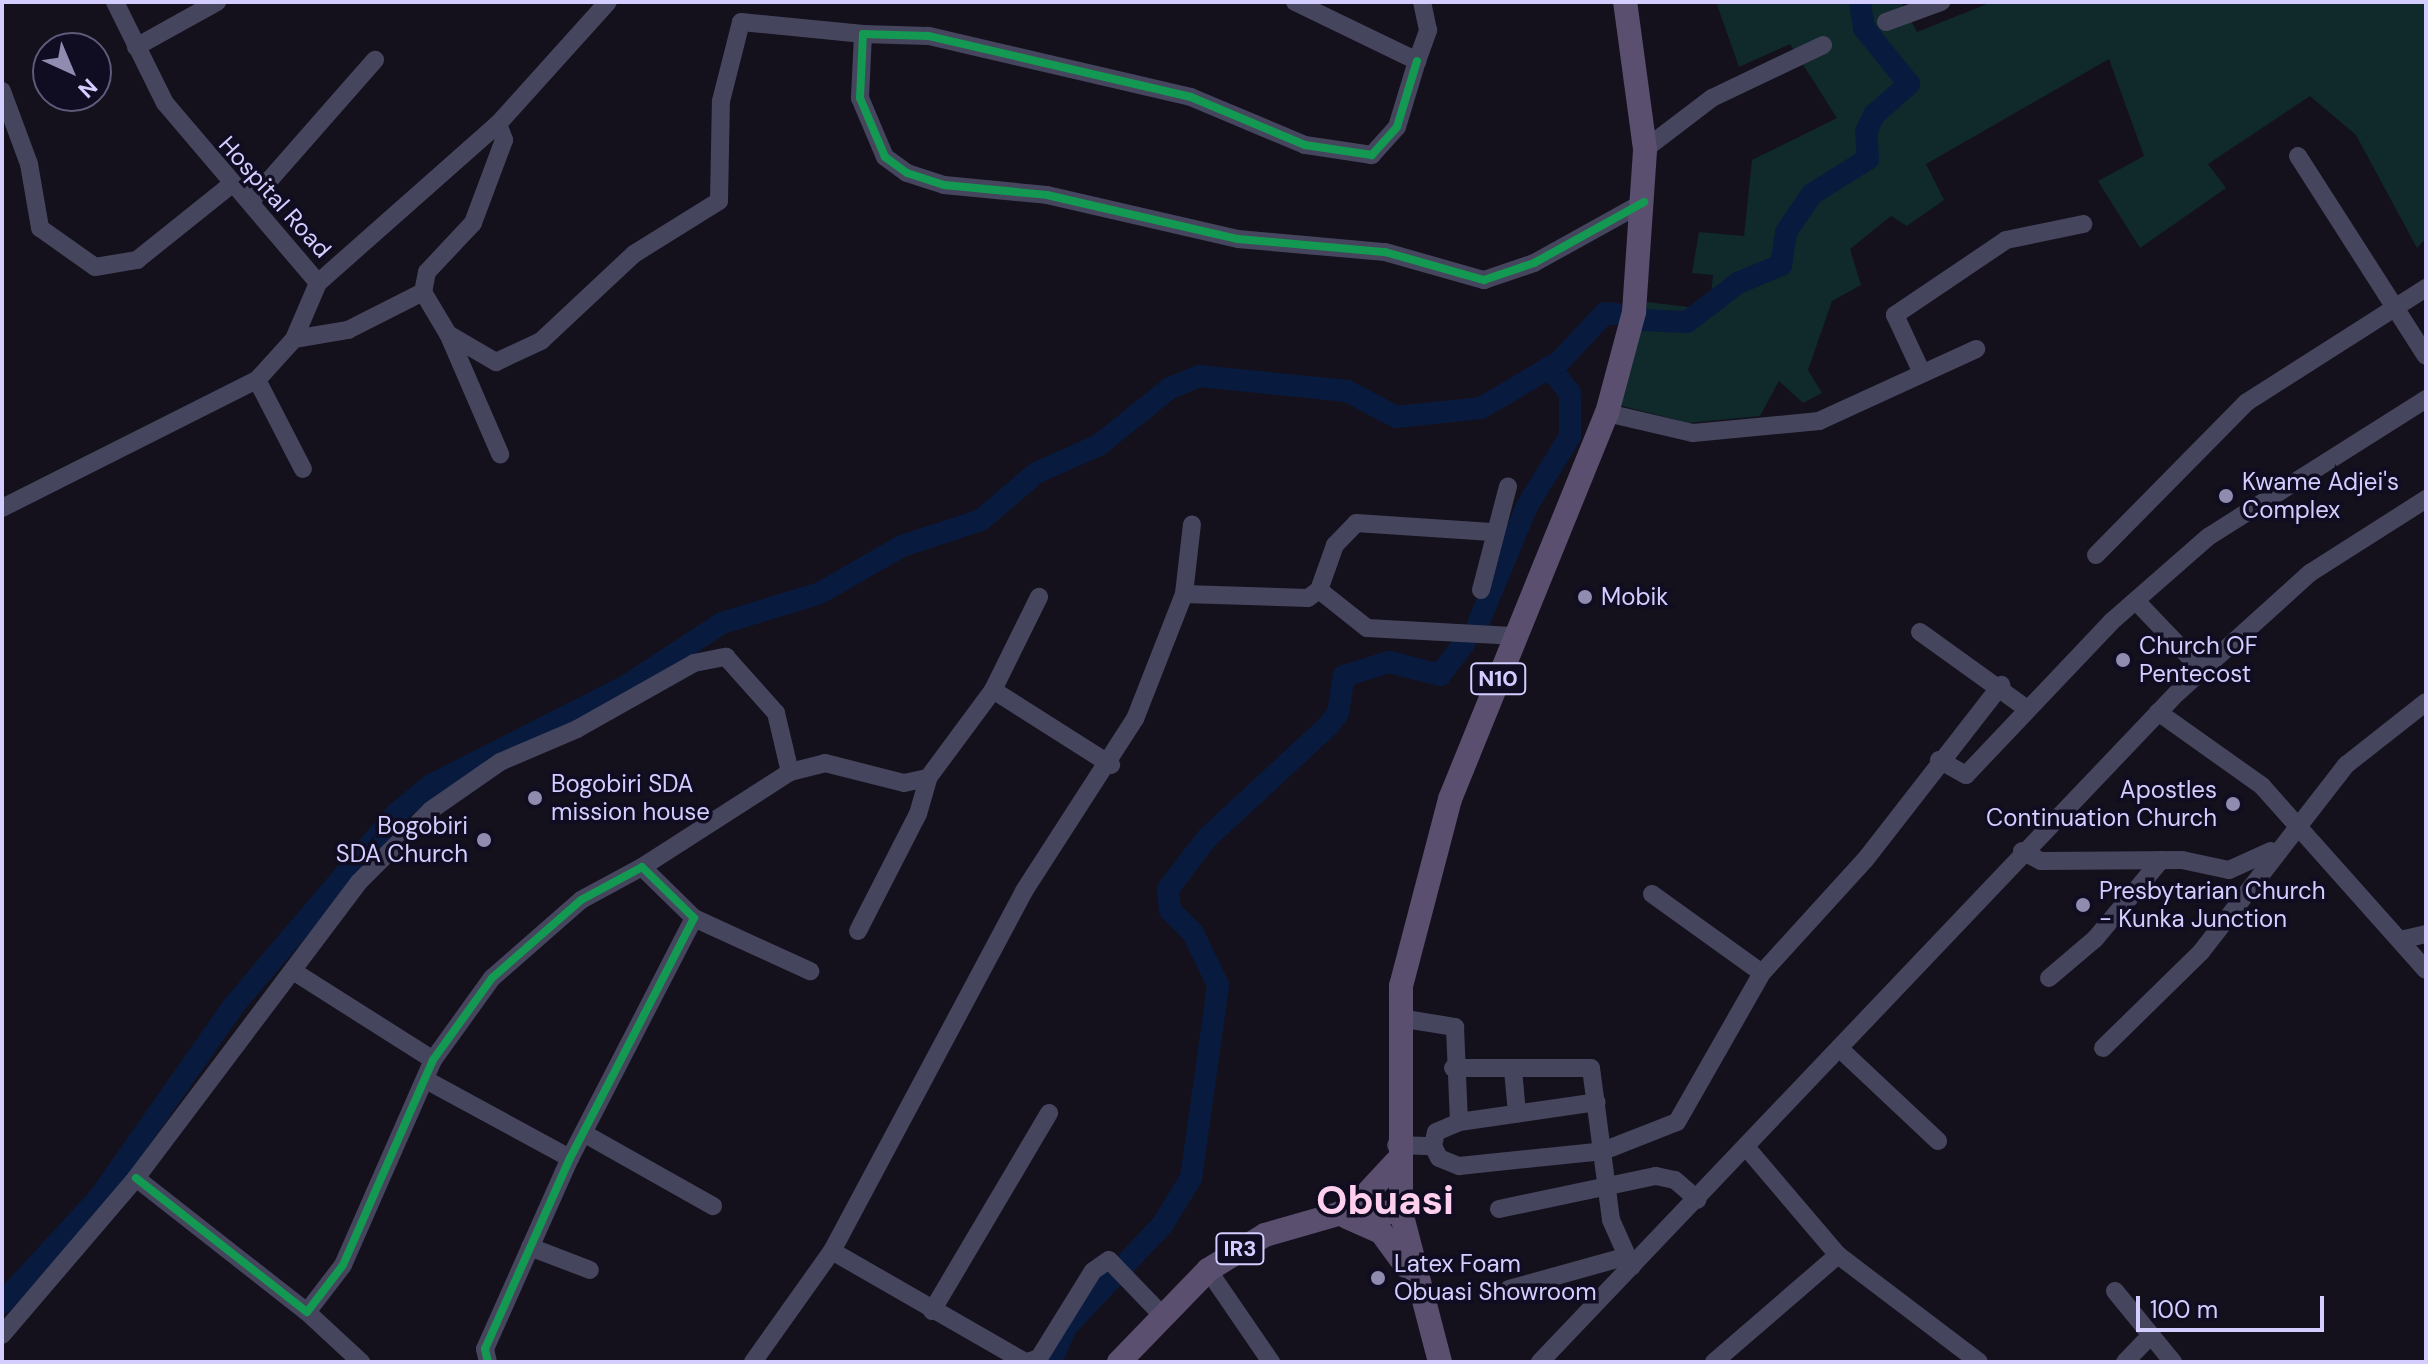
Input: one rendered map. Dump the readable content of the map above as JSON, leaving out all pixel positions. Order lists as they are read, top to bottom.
{
  "streets": {
    "main road": ["N10", "IR3"],
    "street": ["Hospital Road"]
  },
  "crossings": [
    ["N10", "IR3"]
  ],
  "districts": ["Obuasi"],
  "places": [
    "Kwame Adjei's Complex",
    "Mobik",
    "Church OF Pentecost",
    "Bogobiri SDA mission house",
    "Apostles Continuation Church",
    "Bogobiri SDA Church",
    "Presbytarian Church - Kunka Junction",
    "Latex Foam Obuasi Showroom"
  ],
  "scale_bar": "100 m",
  "north": "bottom right"
}
